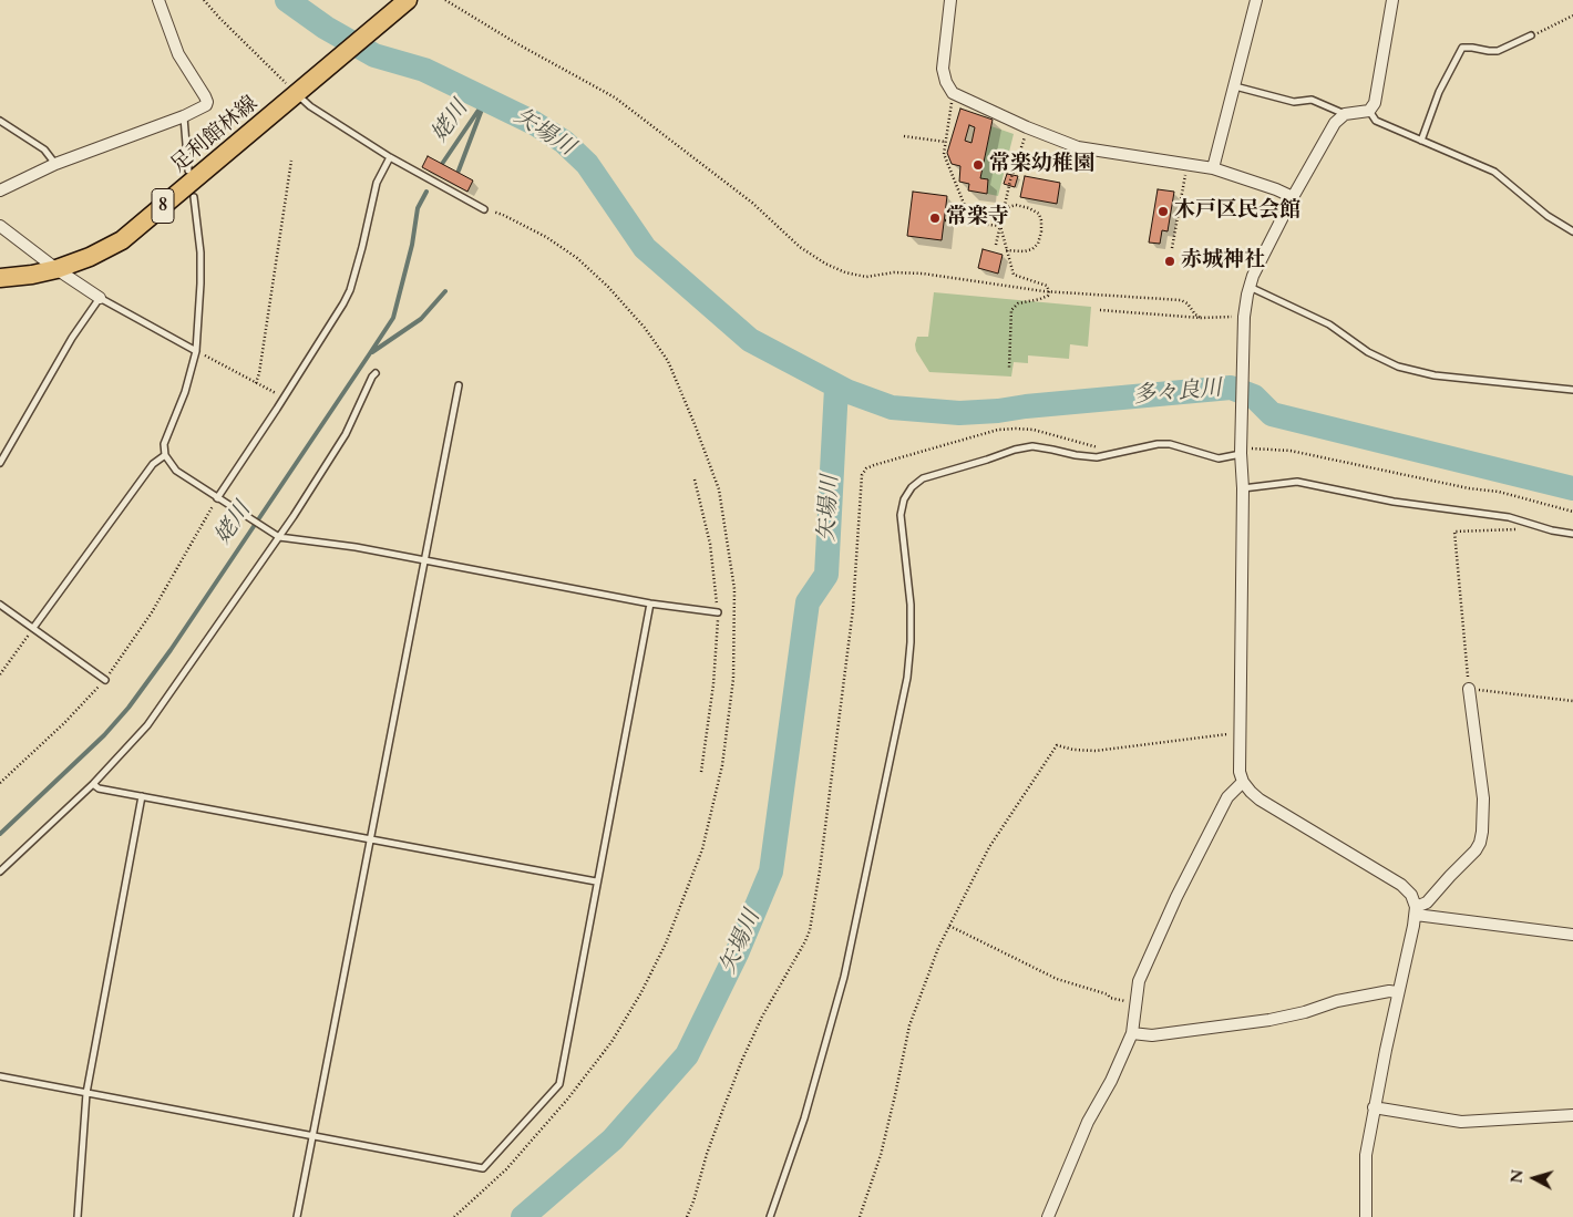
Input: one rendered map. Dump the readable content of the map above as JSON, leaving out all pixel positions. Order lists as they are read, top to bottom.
{
  "streets": {
    "main road": ["足利館林線", "8"]
  },
  "water": ["姥川", "矢場川", "多々良川"],
  "places": [
    "常楽幼稚園",
    "木戸区民会館",
    "常楽寺",
    "赤城神社"
  ],
  "north": "left"
}
